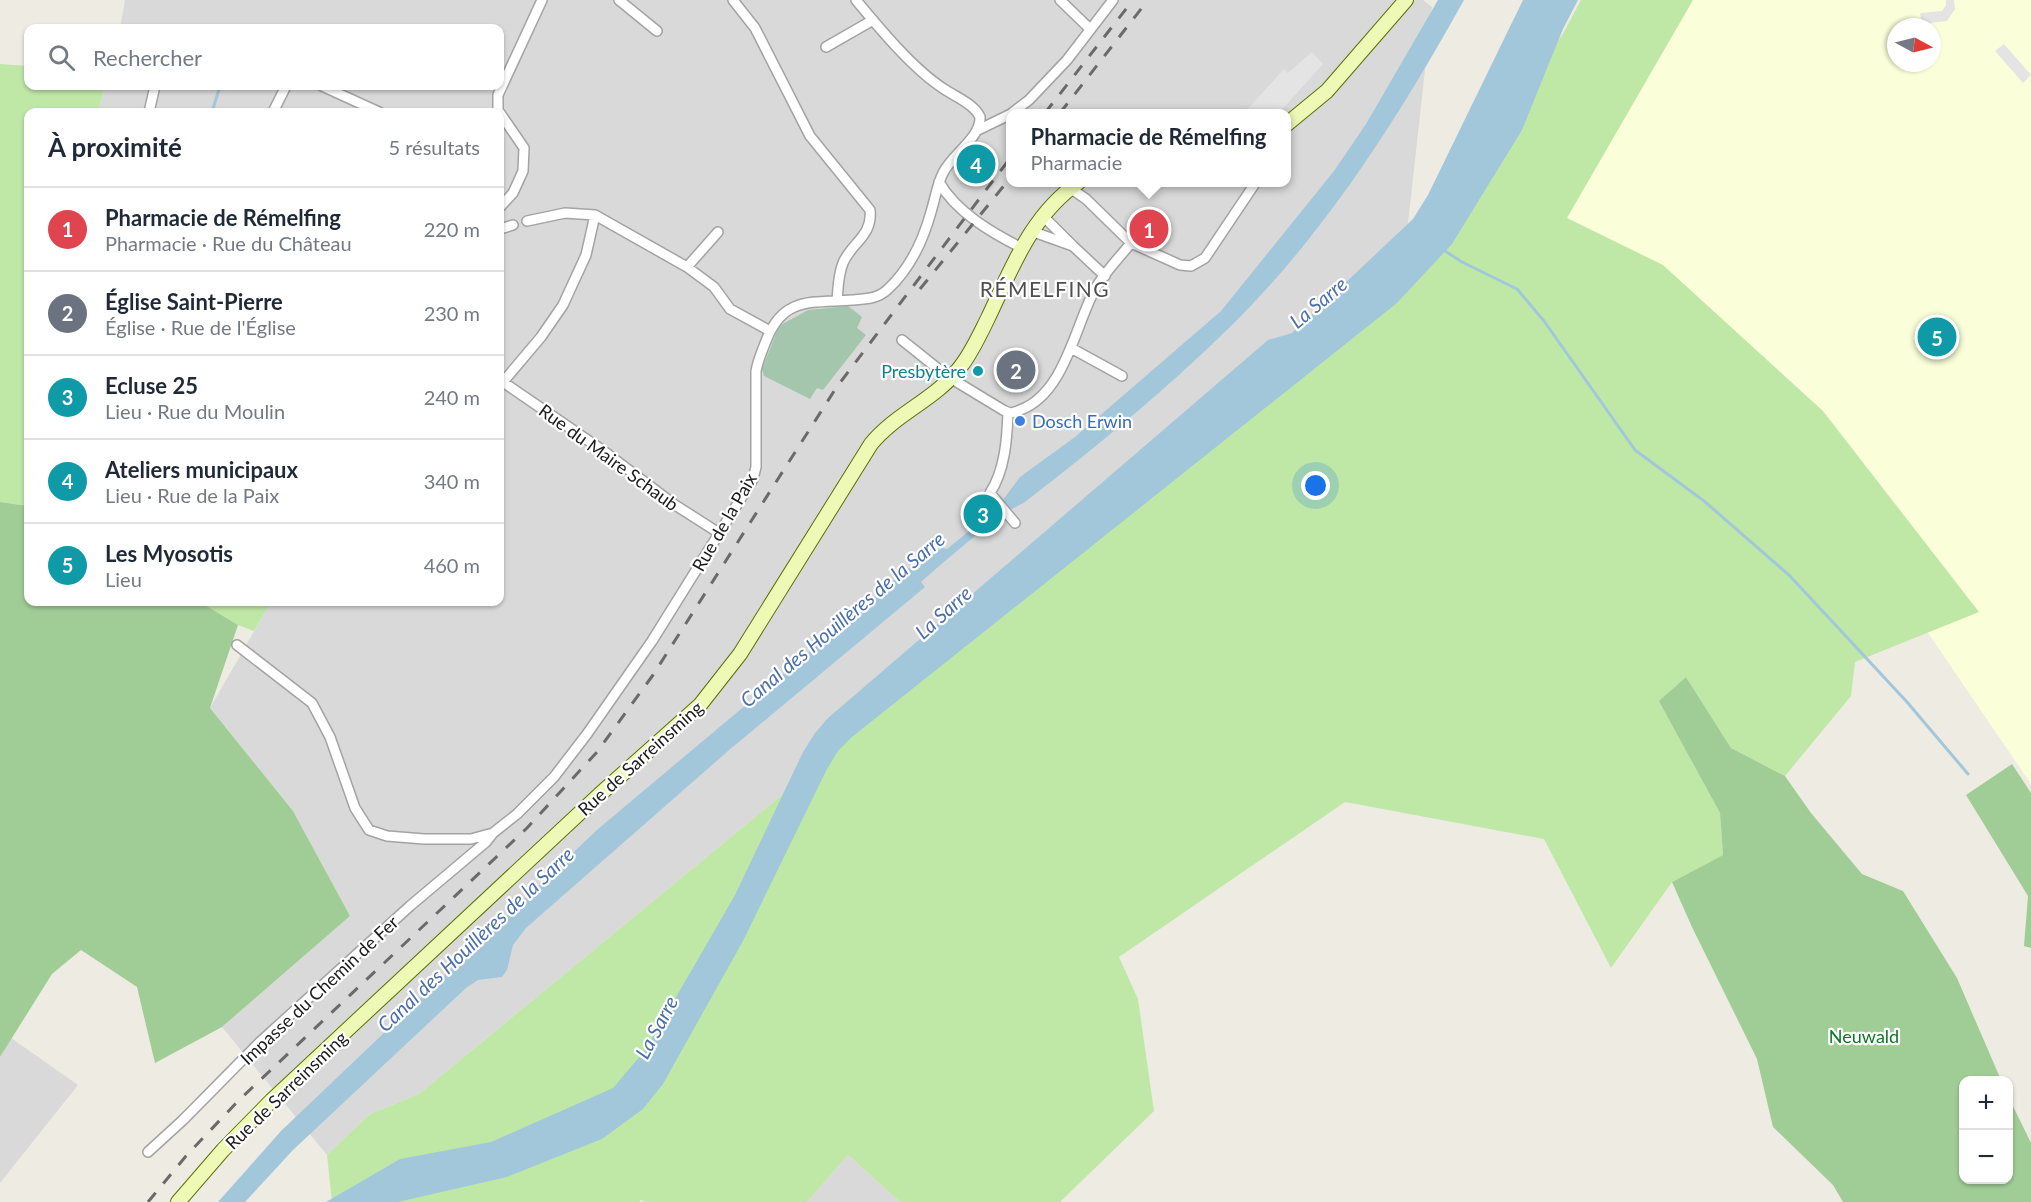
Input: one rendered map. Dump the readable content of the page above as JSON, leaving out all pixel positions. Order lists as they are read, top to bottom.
{
  "streets": {
    "street": [
      "Rue du Maire Schaub",
      "Rue de la Paix",
      "Rue de Sarreinsming",
      "Impasse du Chemin de Fer"
    ]
  },
  "crossings": [
    ["Rue du Maire Schaub", "Rue de la Paix"],
    ["Rue de la Paix", "Impasse du Chemin de Fer"]
  ],
  "districts": ["RÉMELFING"],
  "water": ["La Sarre", "Canal des Houillères de la Sarre"],
  "parks": ["Neuwald"],
  "places": ["Presbytère", "Dosch Erwin"],
  "north": "right",
  "page": {
    "search": "Rechercher",
    "heading": ["À proximité", "5 résultats"],
    "popup": ["Pharmacie de Rémelfing", "Pharmacie"],
    "pins": [
      "4",
      "1",
      "5",
      "2",
      "3"
    ],
    "list": [
      {
        "mark": "1",
        "name": "Pharmacie de Rémelfing",
        "note": "Pharmacie · Rue du Château",
        "value": "220 m"
      },
      {
        "mark": "2",
        "name": "Église Saint-Pierre",
        "note": "Église · Rue de l'Église",
        "value": "230 m"
      },
      {
        "mark": "3",
        "name": "Ecluse 25",
        "note": "Lieu · Rue du Moulin",
        "value": "240 m"
      },
      {
        "mark": "4",
        "name": "Ateliers municipaux",
        "note": "Lieu · Rue de la Paix",
        "value": "340 m"
      },
      {
        "mark": "5",
        "name": "Les Myosotis",
        "note": "Lieu",
        "value": "460 m"
      }
    ],
    "map_buttons": ["+", "−"]
  }
}
